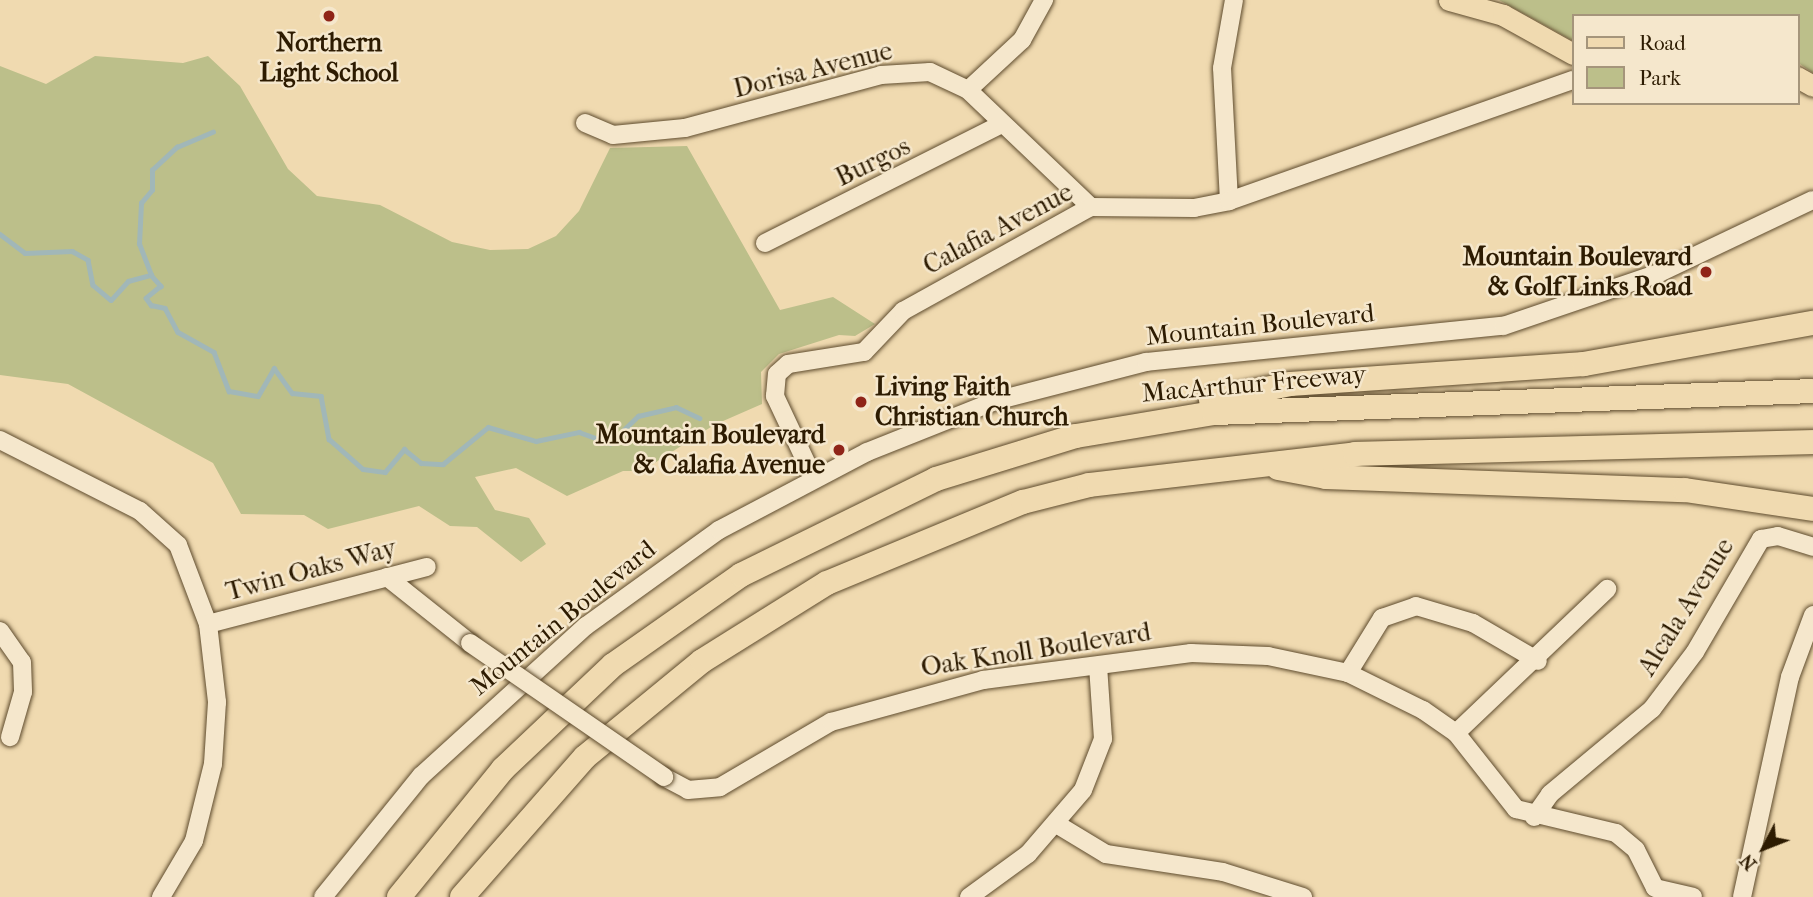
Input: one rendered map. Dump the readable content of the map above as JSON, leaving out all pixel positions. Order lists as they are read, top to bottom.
{
  "streets": {
    "highway": ["MacArthur Freeway"],
    "street": [
      "Dorisa Avenue",
      "Burgos",
      "Calafia Avenue",
      "Mountain Boulevard",
      "Twin Oaks Way",
      "Alcala Avenue",
      "Oak Knoll Boulevard"
    ]
  },
  "crossings": [
    ["Dorisa Avenue", "Burgos"],
    ["Dorisa Avenue", "Calafia Avenue"],
    ["Calafia Avenue", "Mountain Boulevard"],
    ["Twin Oaks Way", "Oak Knoll Boulevard"],
    ["Alcala Avenue", "Oak Knoll Boulevard"]
  ],
  "places": [
    "Northern Light School",
    "Mountain Boulevard & Golf Links Road",
    "Living Faith Christian Church",
    "Mountain Boulevard & Calafia Avenue"
  ],
  "legend": ["Road", "Park"],
  "north": "bottom left"
}
